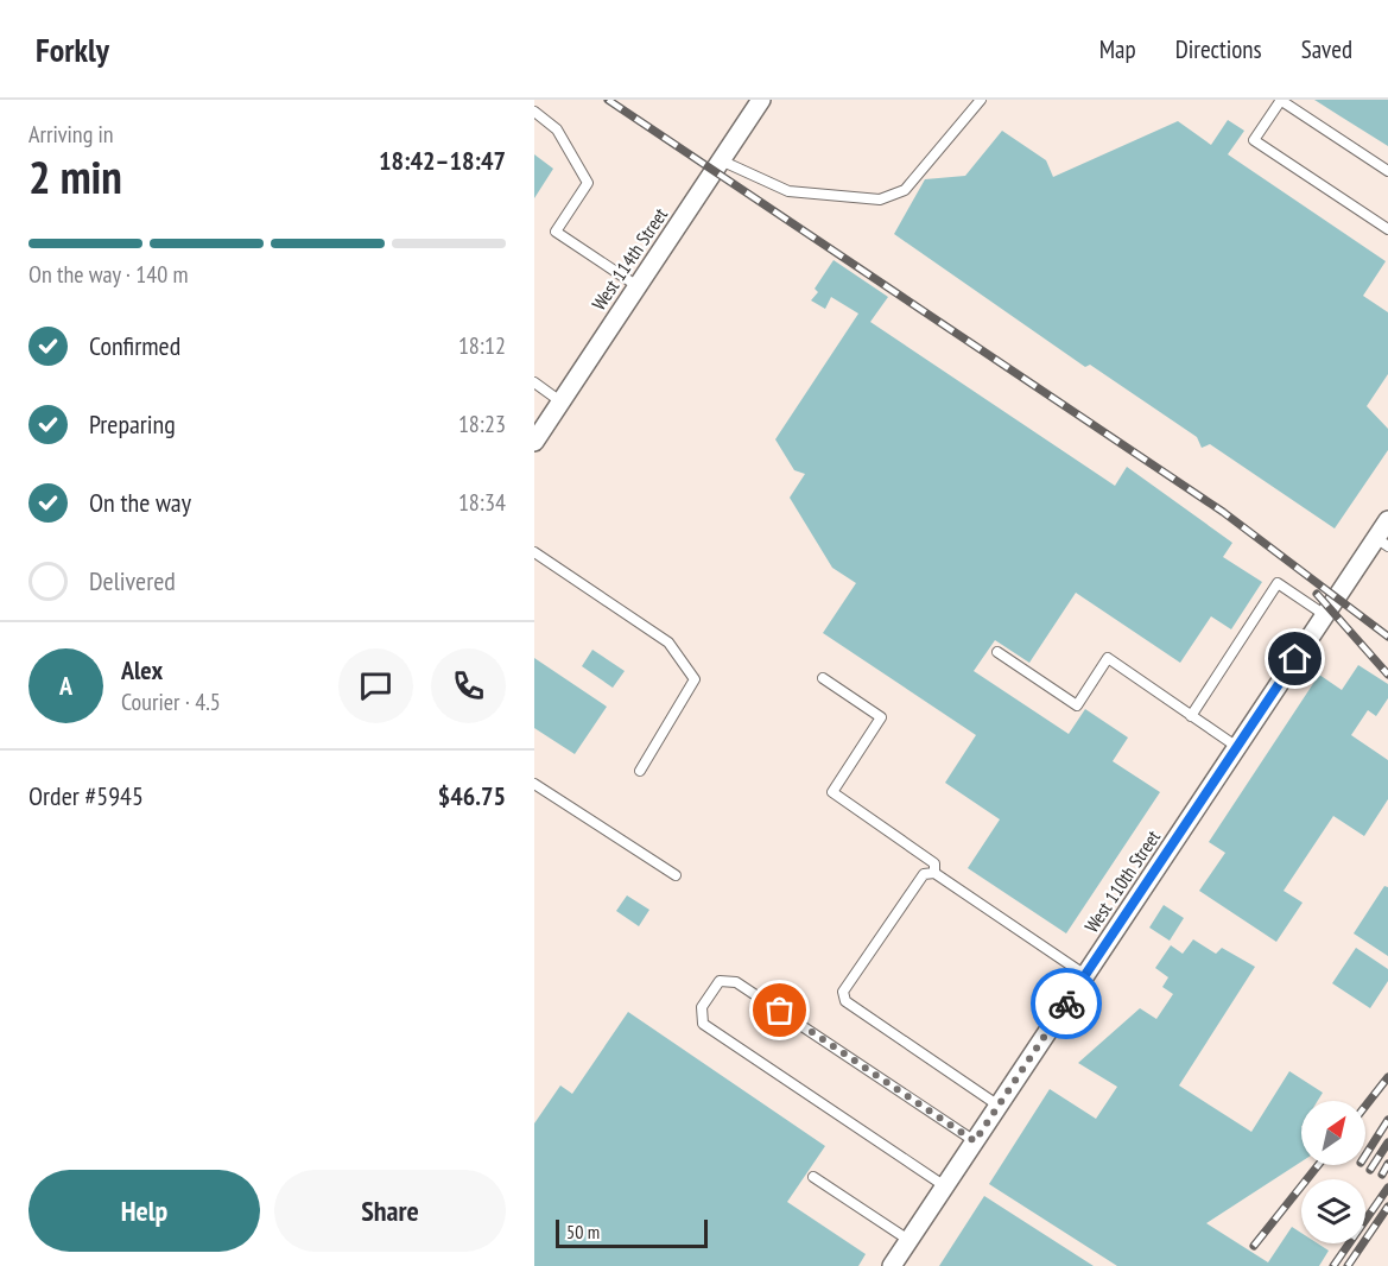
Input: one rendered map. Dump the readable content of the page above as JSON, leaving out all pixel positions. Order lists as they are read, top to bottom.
{
  "streets": {
    "street": ["West 114th Street", "West 110th Street"]
  },
  "scale_bar": "50 m",
  "north": "top right",
  "page": {
    "header": "Forkly",
    "nav": ["Map", "Directions", "Saved"],
    "heading": ["2 min", "Arriving in", "18:42–18:47"],
    "panel": [
      "Alex",
      "Courier · 4.5",
      "Order #5945",
      "$46.75"
    ],
    "bar": "On the way · 140 m",
    "list": [
      ["Confirmed", "18:12"],
      ["Preparing", "18:23"],
      ["On the way", "18:34"],
      "Delivered"
    ],
    "round": "A",
    "buttons": ["Help", "Share"],
    "scale": "50 m"
  }
}
